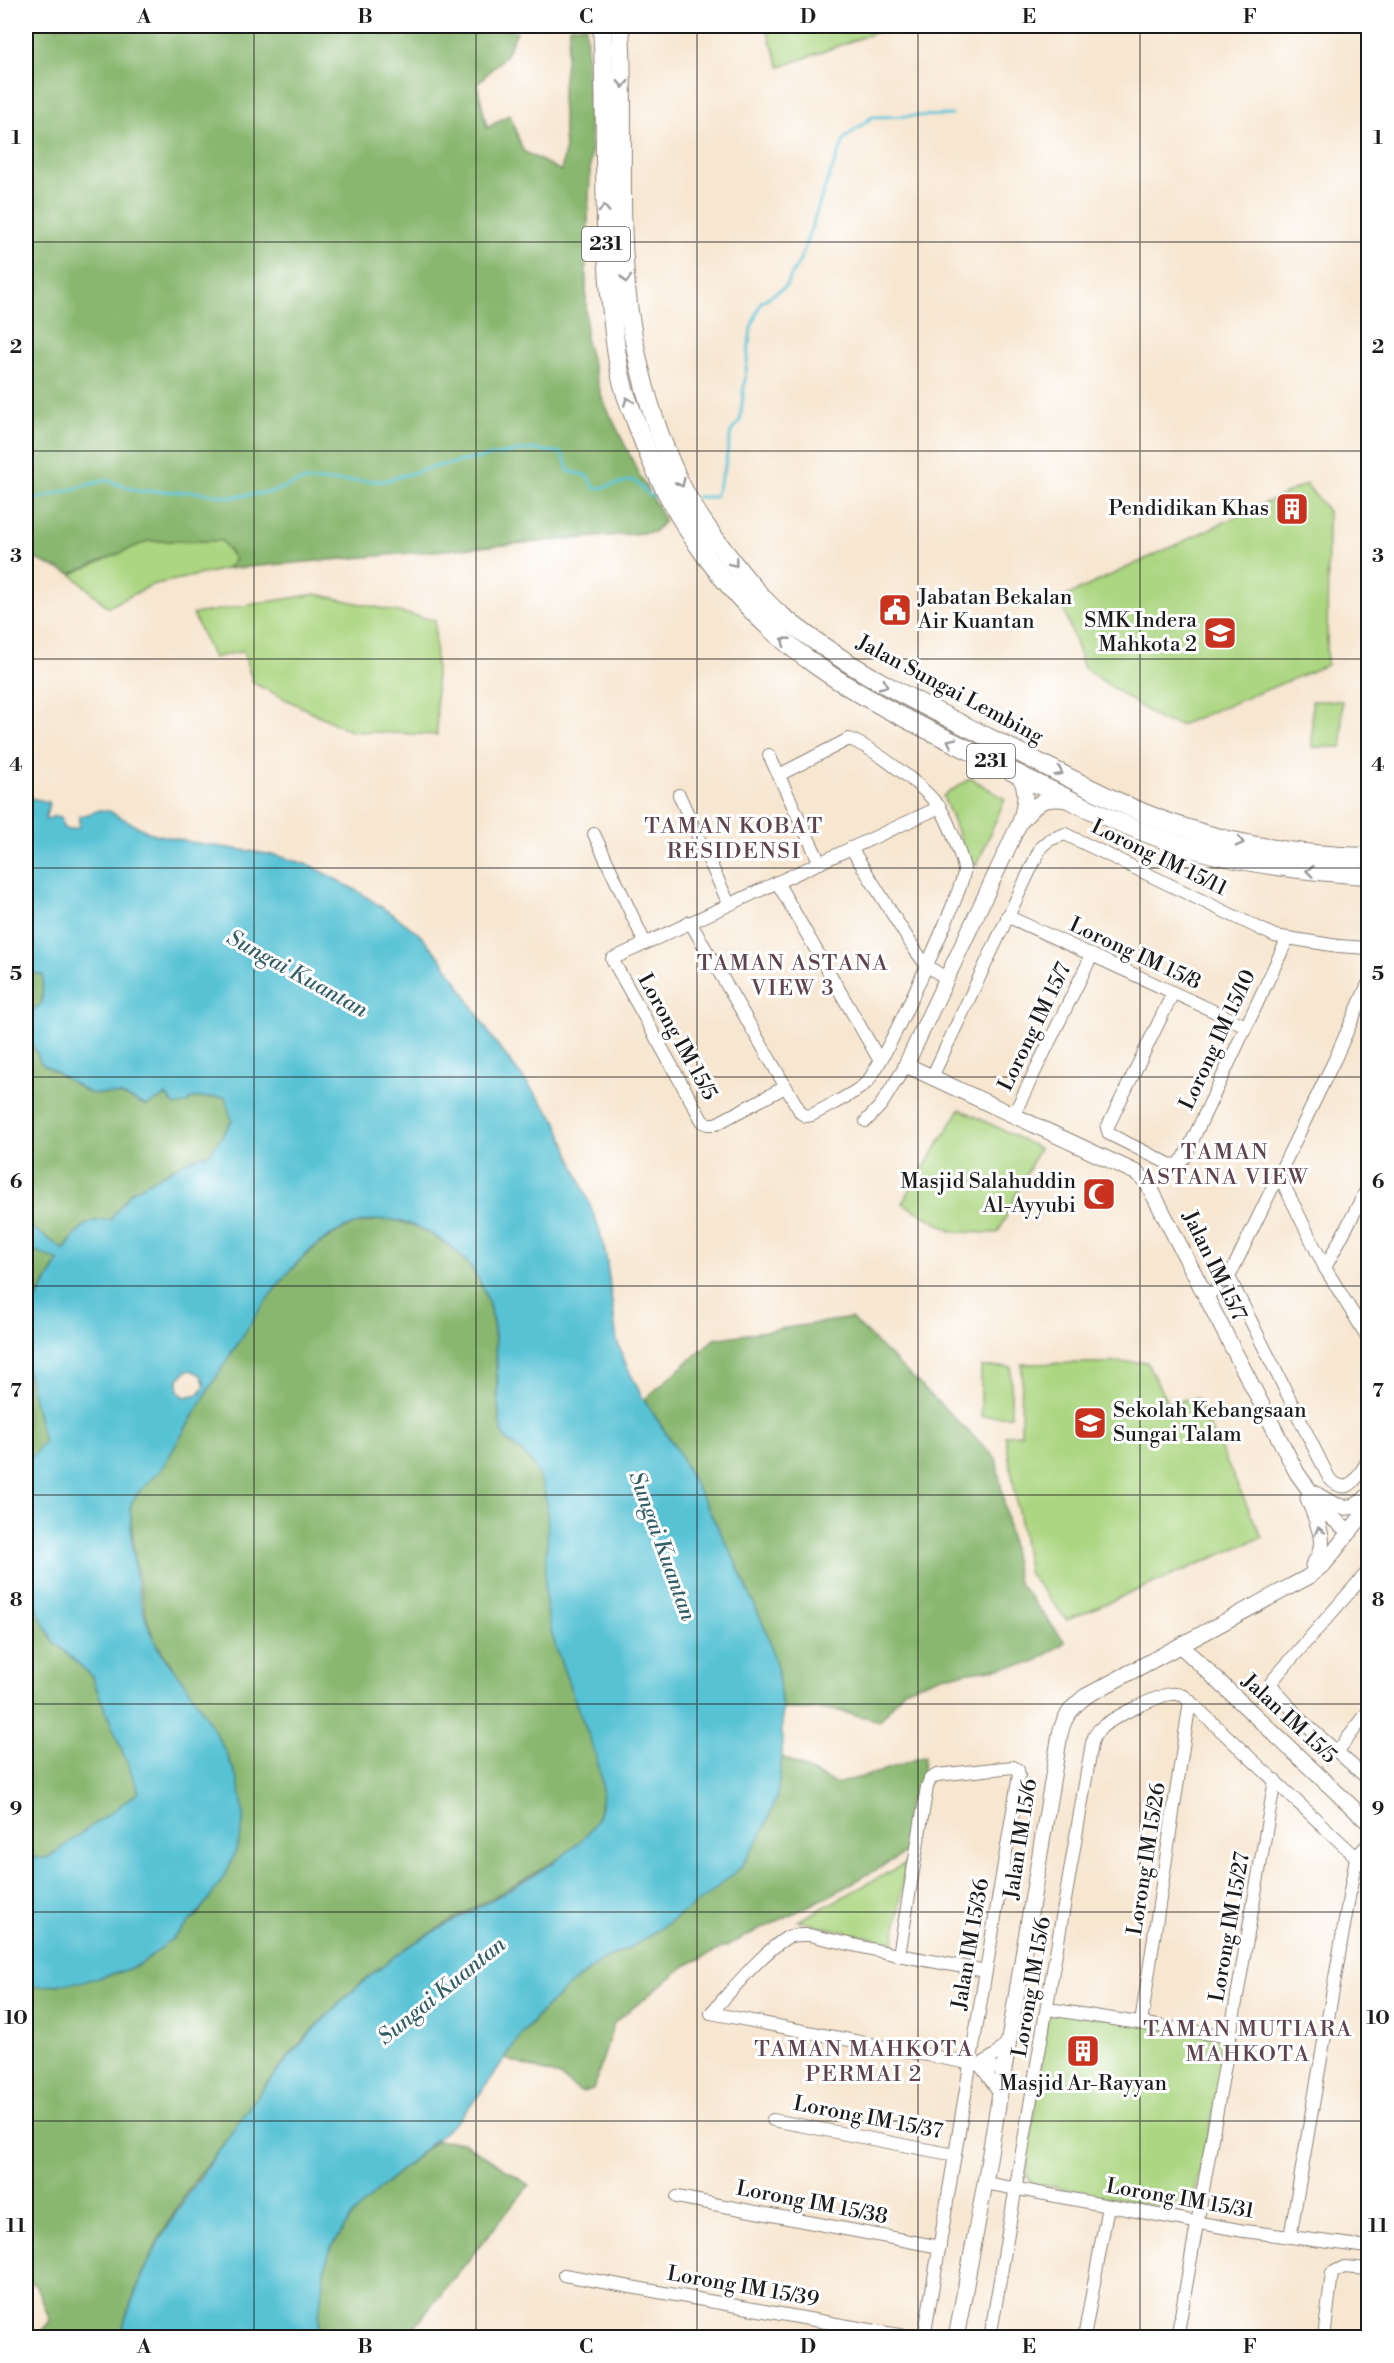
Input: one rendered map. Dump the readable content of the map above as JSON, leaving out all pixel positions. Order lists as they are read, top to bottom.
{
  "streets": {
    "main road": ["231", "Jalan Sungai Lembing"],
    "street": [
      "Lorong IM 15/11",
      "Lorong IM 15/8",
      "Lorong IM 15/7",
      "Lorong IM 15/5",
      "Lorong IM 15/10",
      "Jalan IM 15/7",
      "Jalan IM 15/5",
      "Jalan IM 15/6",
      "Lorong IM 15/26",
      "Lorong IM 15/27",
      "Jalan IM 15/36",
      "Lorong IM 15/6",
      "Lorong IM 15/37",
      "Lorong IM 15/31",
      "Lorong IM 15/38",
      "Lorong IM 15/39"
    ]
  },
  "crossings": [
    ["Lorong IM 15/11", "Lorong IM 15/8"],
    ["Lorong IM 15/11", "Lorong IM 15/10"],
    ["Lorong IM 15/11", "Jalan IM 15/7"],
    ["Lorong IM 15/8", "Lorong IM 15/7"],
    ["Lorong IM 15/8", "Lorong IM 15/10"],
    ["Lorong IM 15/7", "Jalan IM 15/7"],
    ["Jalan IM 15/7", "Jalan IM 15/6"],
    ["Jalan IM 15/5", "Jalan IM 15/6"],
    ["Jalan IM 15/6", "Lorong IM 15/31"],
    ["Lorong IM 15/26", "Lorong IM 15/6"],
    ["Lorong IM 15/27", "Lorong IM 15/31"],
    ["Jalan IM 15/36", "Lorong IM 15/37"],
    ["Jalan IM 15/36", "Lorong IM 15/38"],
    ["Lorong IM 15/6", "Lorong IM 15/31"]
  ],
  "districts": [
    "TAMAN KOBAT RESIDENSI",
    "TAMAN ASTANA VIEW 3",
    "TAMAN ASTANA VIEW",
    "TAMAN MUTIARA MAHKOTA",
    "TAMAN MAHKOTA PERMAI 2"
  ],
  "water": ["Sungai Kuantan"],
  "places": {
    "building": ["Pendidikan Khas", "Masjid Ar-Rayyan"],
    "public building": ["Jabatan Bekalan Air Kuantan"],
    "school or university": ["SMK Indera Mahkota 2", "Sekolah Kebangsaan Sungai Talam"],
    "mosque": ["Masjid Salahuddin Al-Ayyubi"]
  },
  "grid": {
    "columns": [
      "A",
      "B",
      "C",
      "D",
      "E",
      "F"
    ],
    "rows": [
      "1",
      "2",
      "3",
      "4",
      "5",
      "6",
      "7",
      "8",
      "9",
      "10",
      "11"
    ]
  }
}
